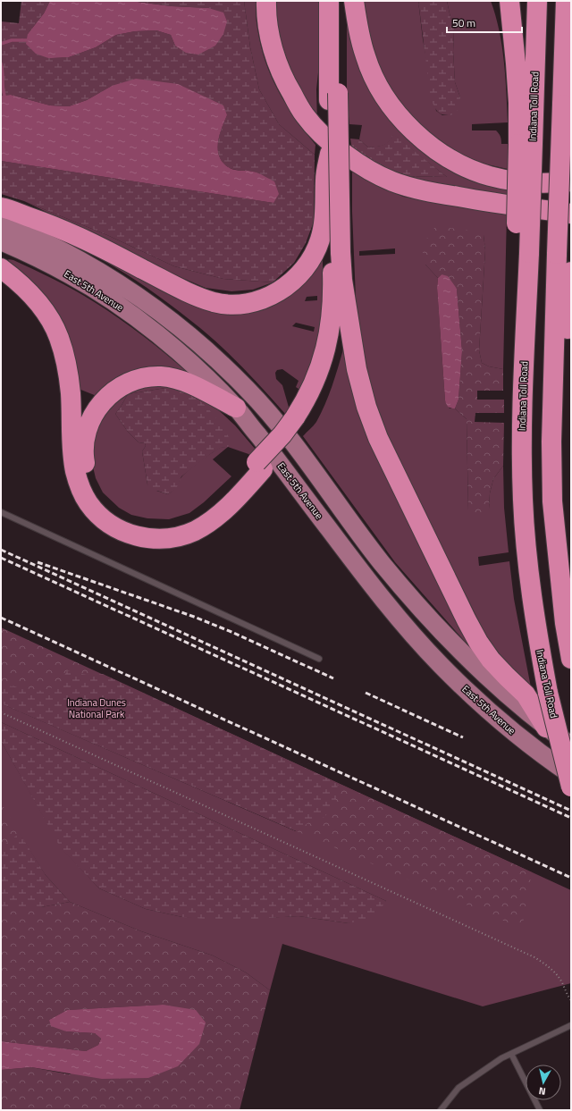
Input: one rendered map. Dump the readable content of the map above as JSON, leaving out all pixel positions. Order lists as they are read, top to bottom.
{
  "streets": {
    "highway": ["Indiana Toll Road"],
    "main road": ["East 5th Avenue"]
  },
  "parks": ["Indiana Dunes National Park"],
  "scale_bar": "50 m",
  "north": "bottom"
}
